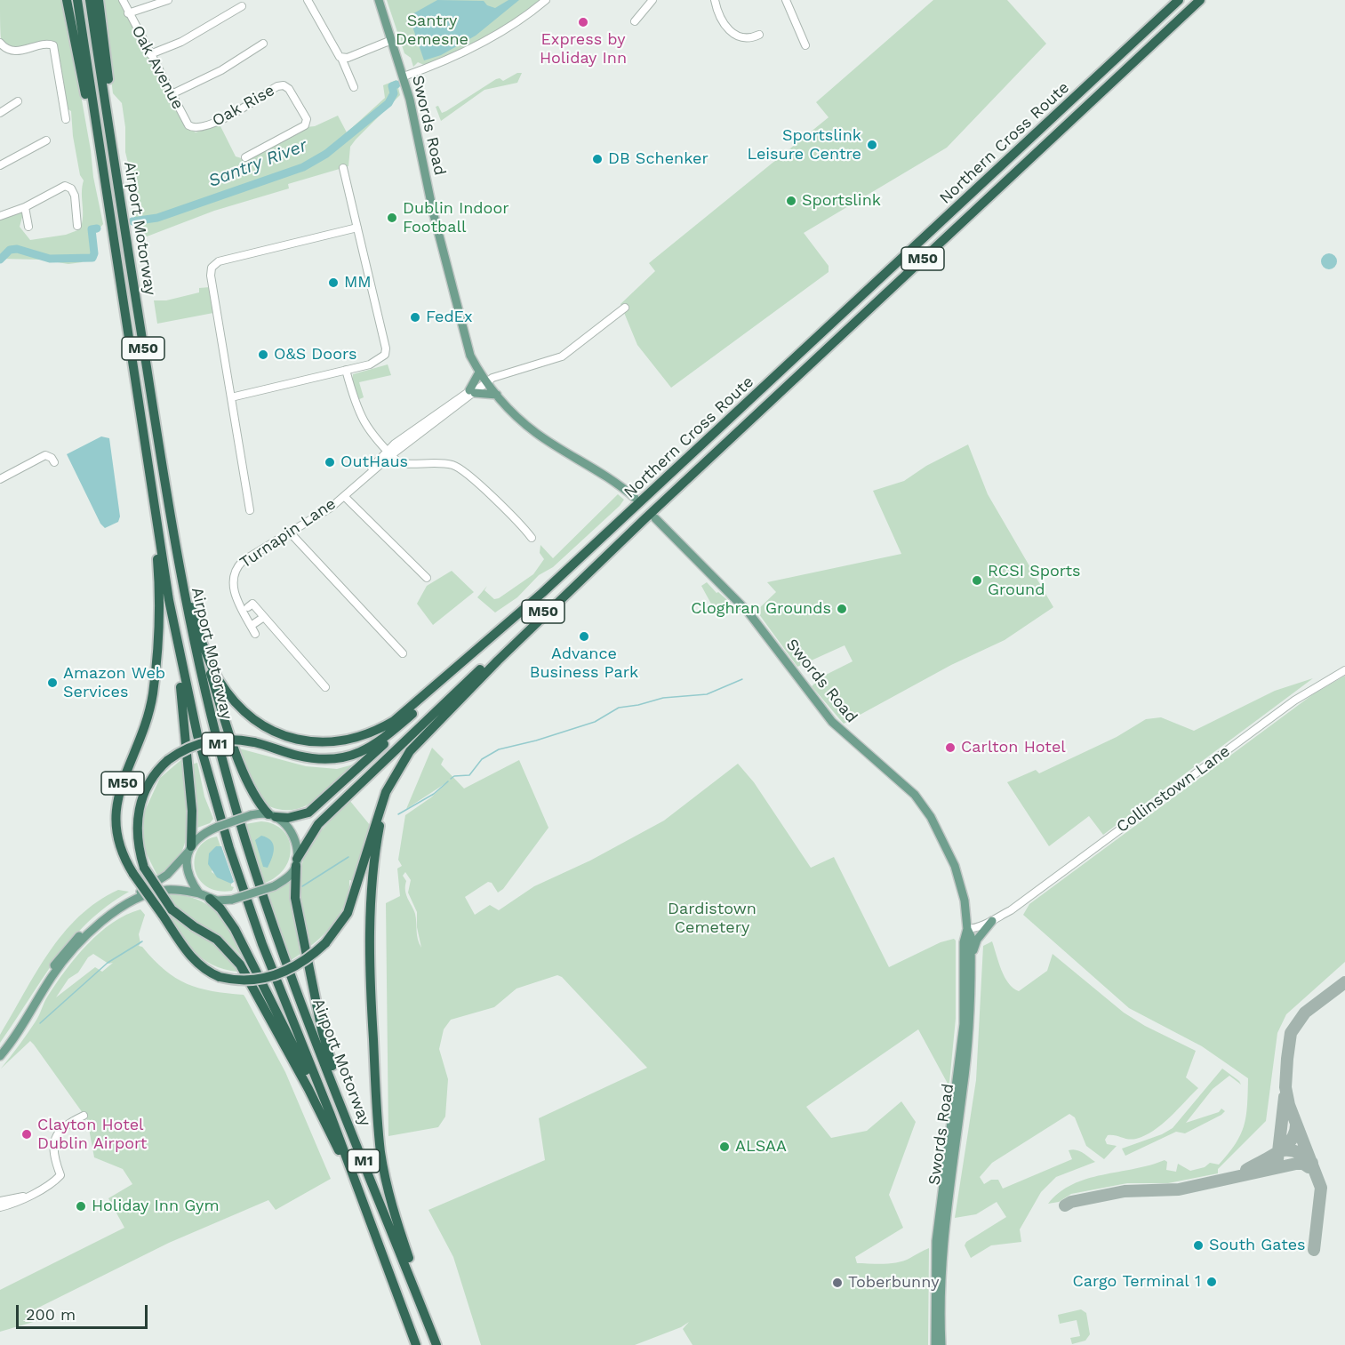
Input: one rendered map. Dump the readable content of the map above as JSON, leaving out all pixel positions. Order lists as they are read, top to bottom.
{
  "streets": {
    "highway": [
      "Northern Cross Route",
      "Airport Motorway",
      "M50",
      "M1"
    ],
    "main road": ["Swords Road"],
    "street": [
      "Oak Avenue",
      "Oak Rise",
      "Turnapin Lane",
      "Collinstown Lane"
    ]
  },
  "crossings": [
    ["Oak Avenue", "Oak Rise"],
    ["Swords Road", "Northern Cross Route"],
    ["Swords Road", "M50"],
    ["Swords Road", "Turnapin Lane"],
    ["Swords Road", "Collinstown Lane"],
    ["Northern Cross Route", "M50"],
    ["Airport Motorway", "M50"],
    ["Airport Motorway", "M1"],
    ["M50", "M1"]
  ],
  "water": ["Santry River"],
  "parks": ["Santry Demesne", "Dardistown Cemetery"],
  "places": [
    "Express by Holiday Inn",
    "Sportslink Leisure Centre",
    "DB Schenker",
    "Sportslink",
    "Dublin Indoor Football",
    "MM",
    "FedEx",
    "O&S Doors",
    "OutHaus",
    "RCSI Sports Ground",
    "Cloghran Grounds",
    "Advance Business Park",
    "Amazon Web Services",
    "Carlton Hotel",
    "Clayton Hotel Dublin Airport",
    "ALSAA",
    "Holiday Inn Gym",
    "South Gates",
    "Cargo Terminal 1",
    "Toberbunny"
  ],
  "scale_bar": "200 m"
}
